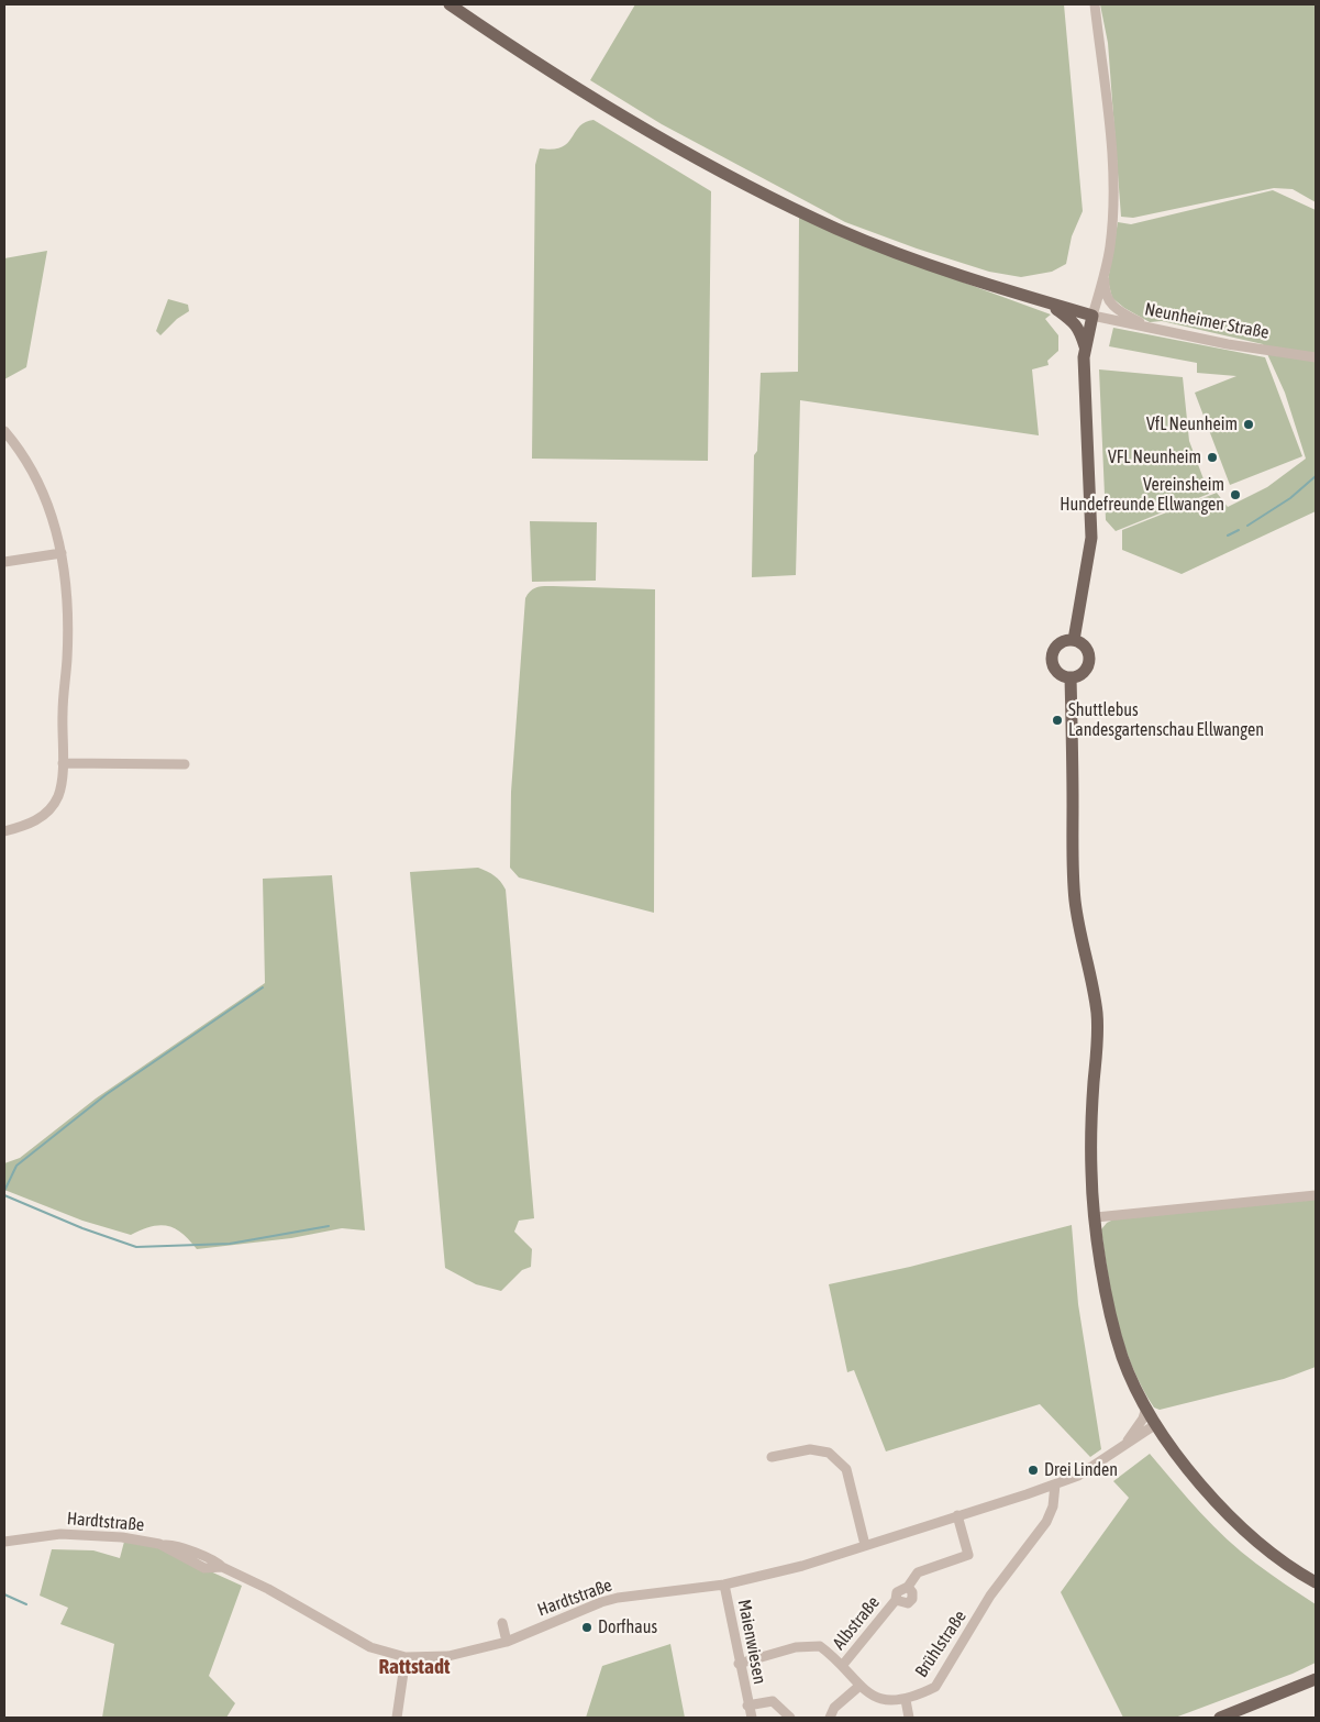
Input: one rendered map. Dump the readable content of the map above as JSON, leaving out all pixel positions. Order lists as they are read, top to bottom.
{
  "streets": {
    "street": [
      "Neunheimer Straße",
      "Hardtstraße",
      "Albstraße",
      "Maienwiesen",
      "Brühlstraße"
    ]
  },
  "crossings": [
    ["Hardtstraße", "Albstraße"],
    ["Hardtstraße", "Maienwiesen"],
    ["Hardtstraße", "Brühlstraße"],
    ["Albstraße", "Brühlstraße"],
    ["Maienwiesen", "Brühlstraße"]
  ],
  "districts": ["Rattstadt"],
  "places": [
    "VfL Neunheim",
    "VFL Neunheim",
    "Vereinsheim Hundefreunde Ellwangen",
    "Shuttlebus Landesgartenschau Ellwangen",
    "Drei Linden",
    "Dorfhaus"
  ]
}
